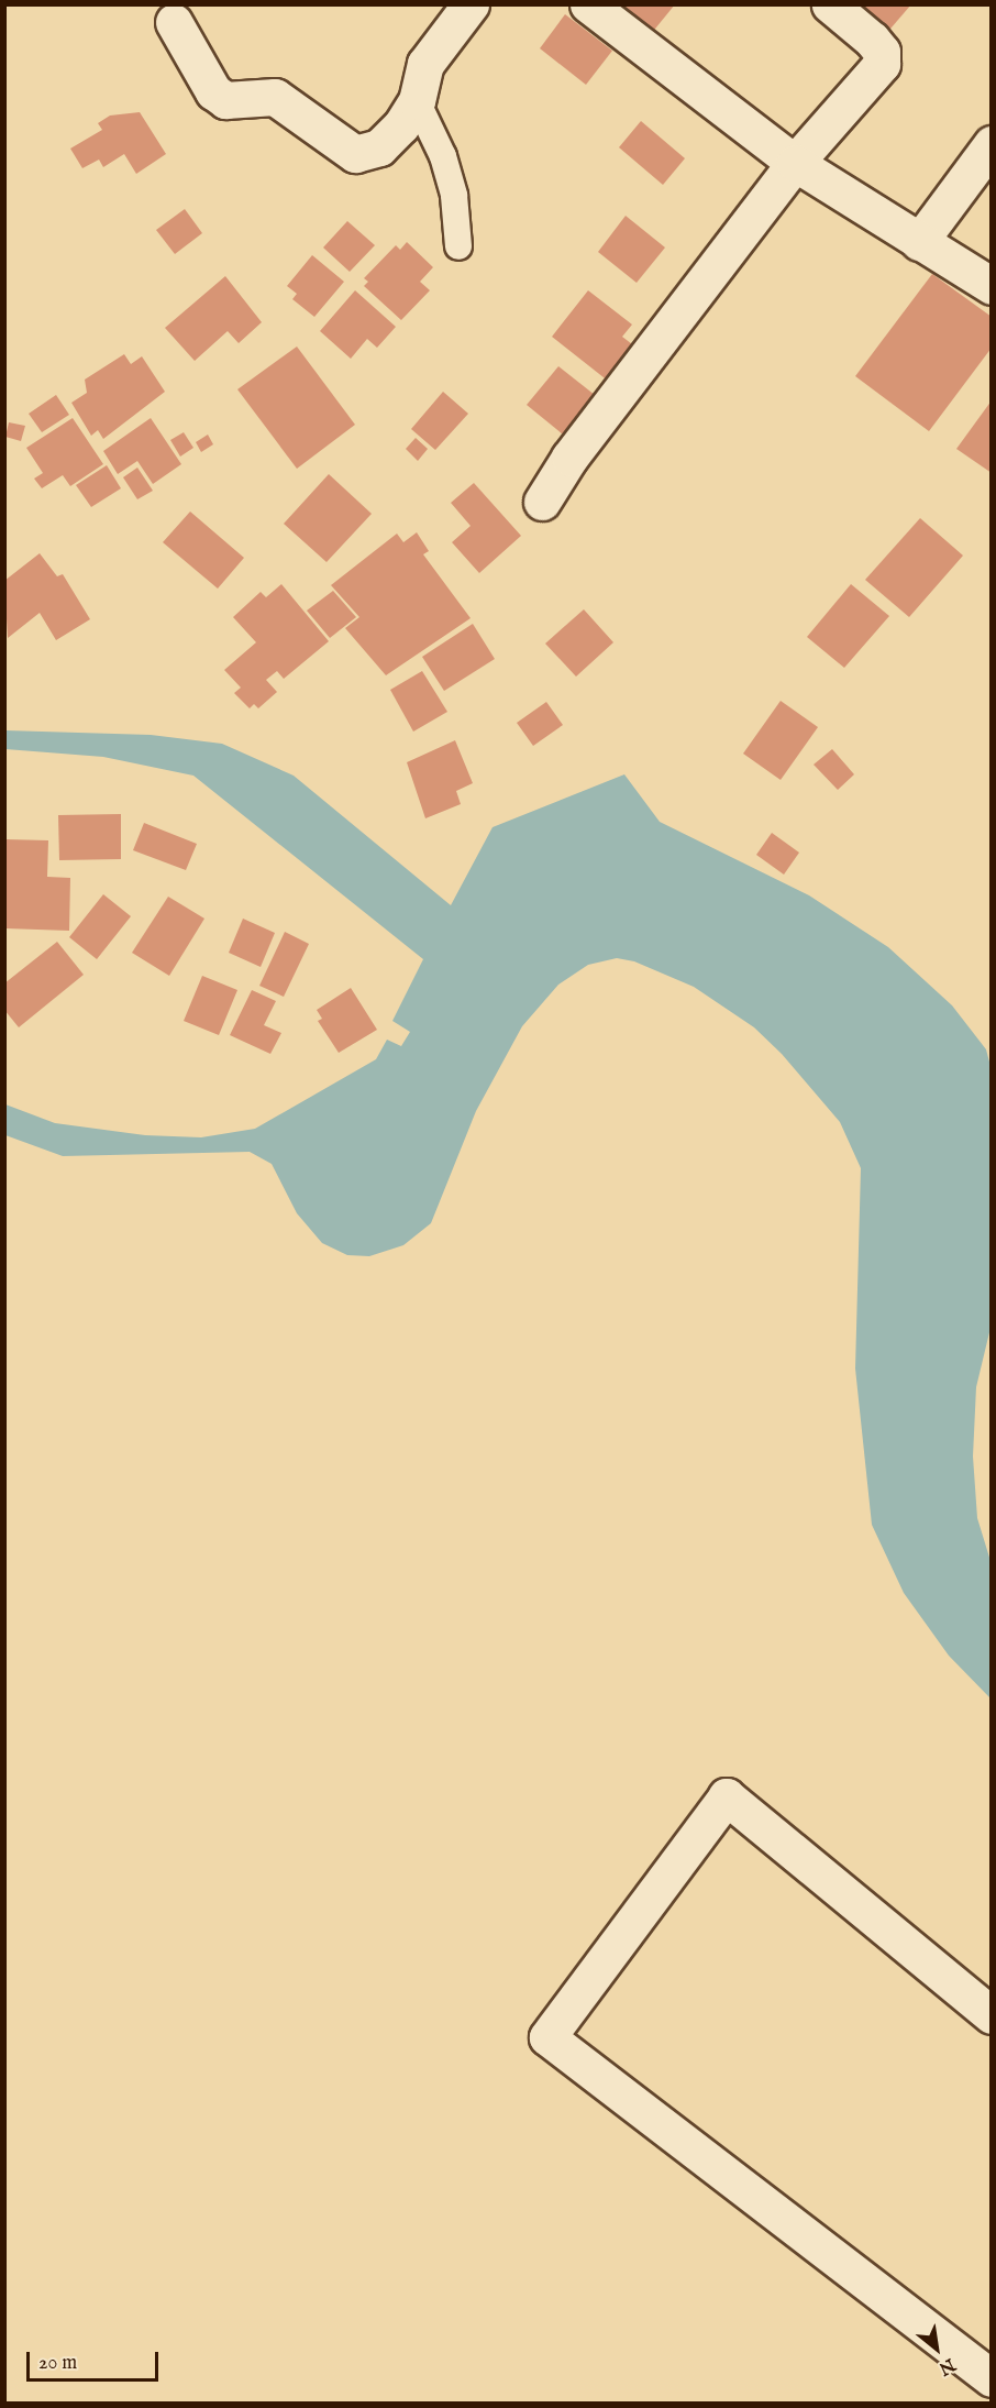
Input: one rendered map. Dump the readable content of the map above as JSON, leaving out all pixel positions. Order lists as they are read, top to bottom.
{
  "scale_bar": "20 m",
  "north": "bottom right"
}
